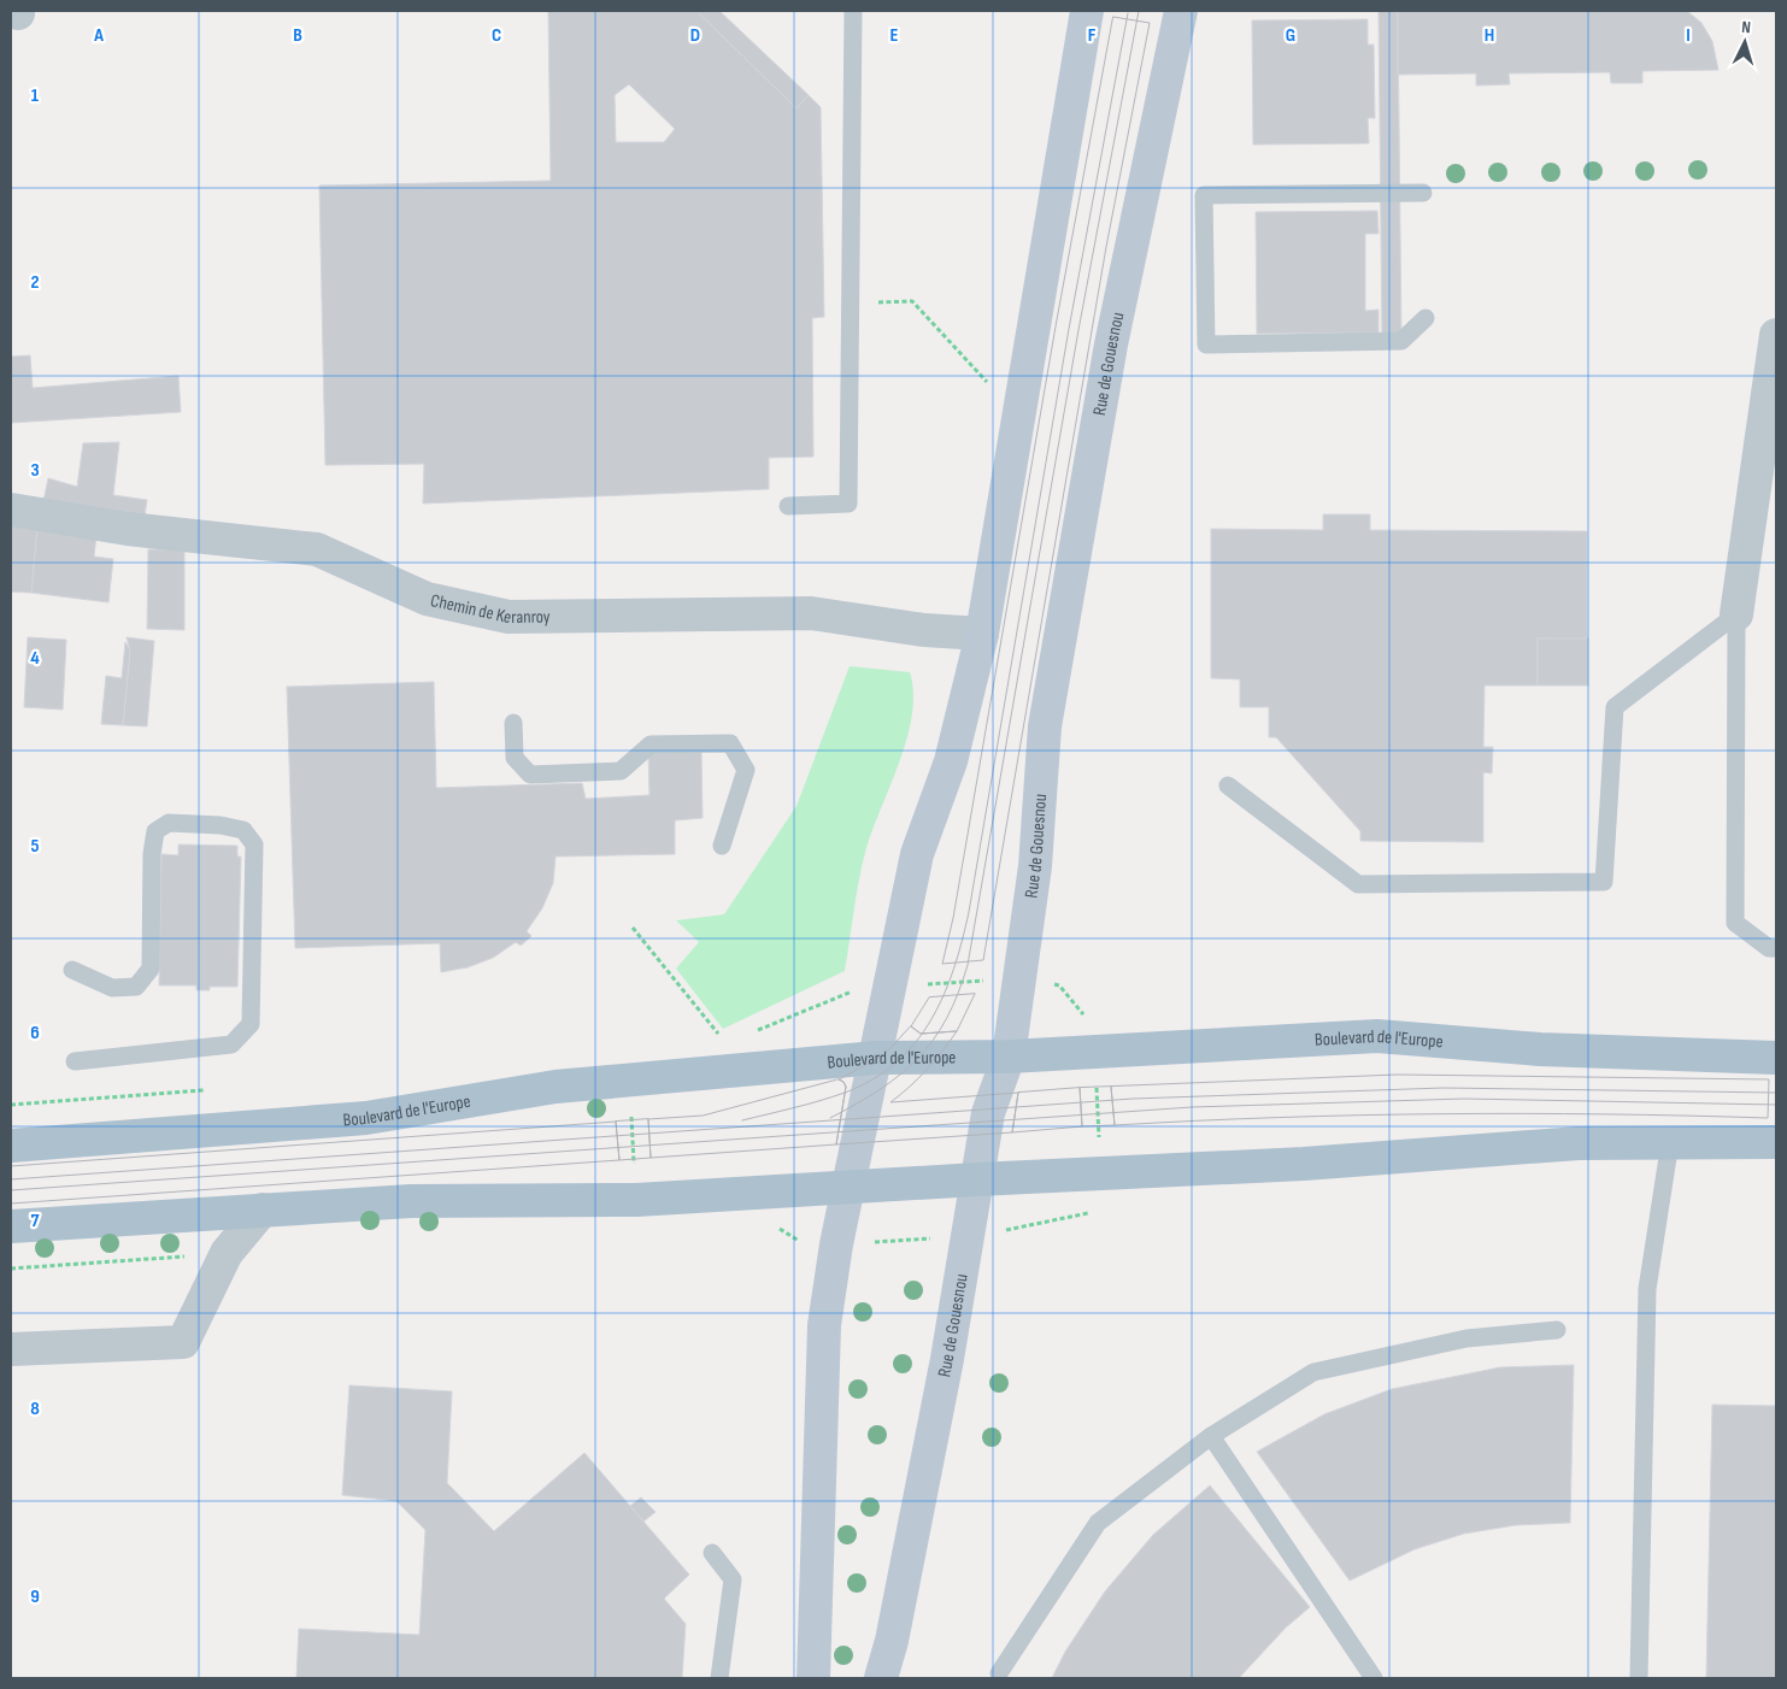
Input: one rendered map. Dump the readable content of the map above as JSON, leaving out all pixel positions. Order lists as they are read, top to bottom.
{
  "streets": {
    "main road": ["Rue de Gouesnou", "Boulevard de l'Europe"],
    "street": ["Chemin de Keranroy"]
  },
  "crossings": [
    ["Rue de Gouesnou", "Boulevard de l'Europe"]
  ],
  "north": "top",
  "grid": {
    "columns": [
      "A",
      "B",
      "C",
      "D",
      "E",
      "F",
      "G",
      "H",
      "I"
    ],
    "rows": [
      "1",
      "2",
      "3",
      "4",
      "5",
      "6",
      "7",
      "8",
      "9"
    ]
  }
}
